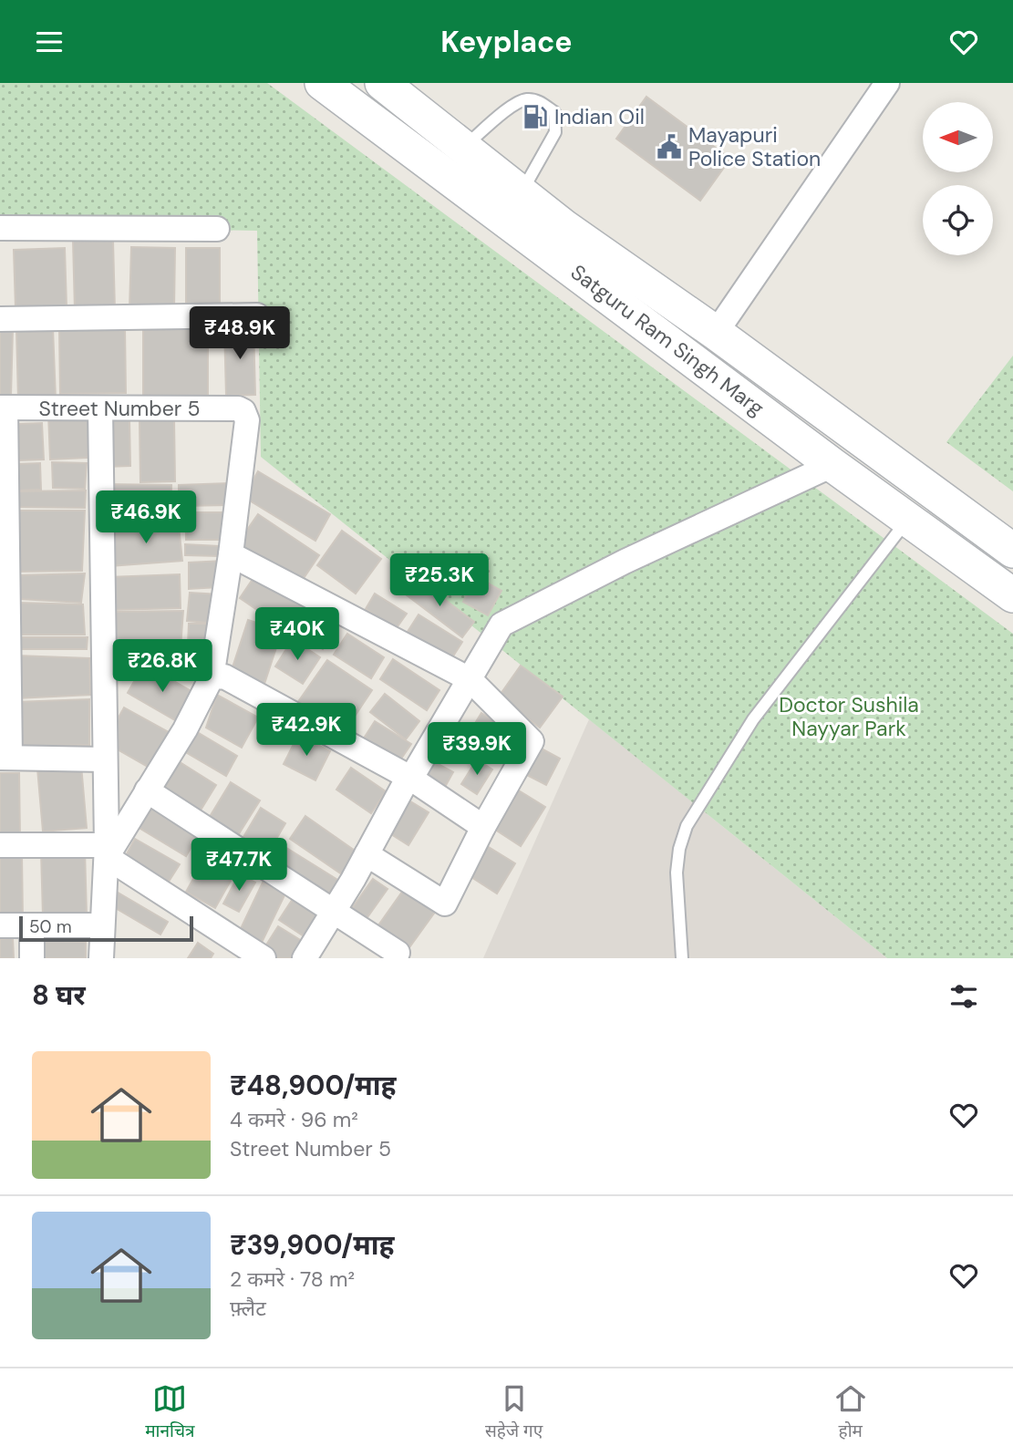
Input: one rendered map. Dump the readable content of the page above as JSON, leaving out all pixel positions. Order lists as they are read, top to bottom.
{
  "streets": {
    "main road": ["Satguru Ram Singh Marg"],
    "street": ["Street Number 5"]
  },
  "parks": ["Doctor Sushila Nayyar Park"],
  "places": {
    "fuel station": ["Indian Oil"],
    "public building": ["Mayapuri Police Station"]
  },
  "scale_bar": "50 m",
  "north": "left",
  "page": {
    "header": "Keyplace",
    "price": [
      "₹48.9K",
      "₹46.9K",
      "₹25.3K",
      "₹40K",
      "₹26.8K",
      "₹42.9K",
      "₹39.9K",
      "₹47.7K"
    ],
    "scale": "50 m",
    "heading": "8 घर",
    "list": [
      {
        "name": "₹48,900/माह",
        "note": "4 कमरे · 96 m² · Street Number 5"
      },
      {
        "name": "₹39,900/माह",
        "note": "2 कमरे · 78 m² · फ़्लैट"
      }
    ],
    "tabs": ["मानचित्र", "सहेजे गए", "होम"]
  }
}
